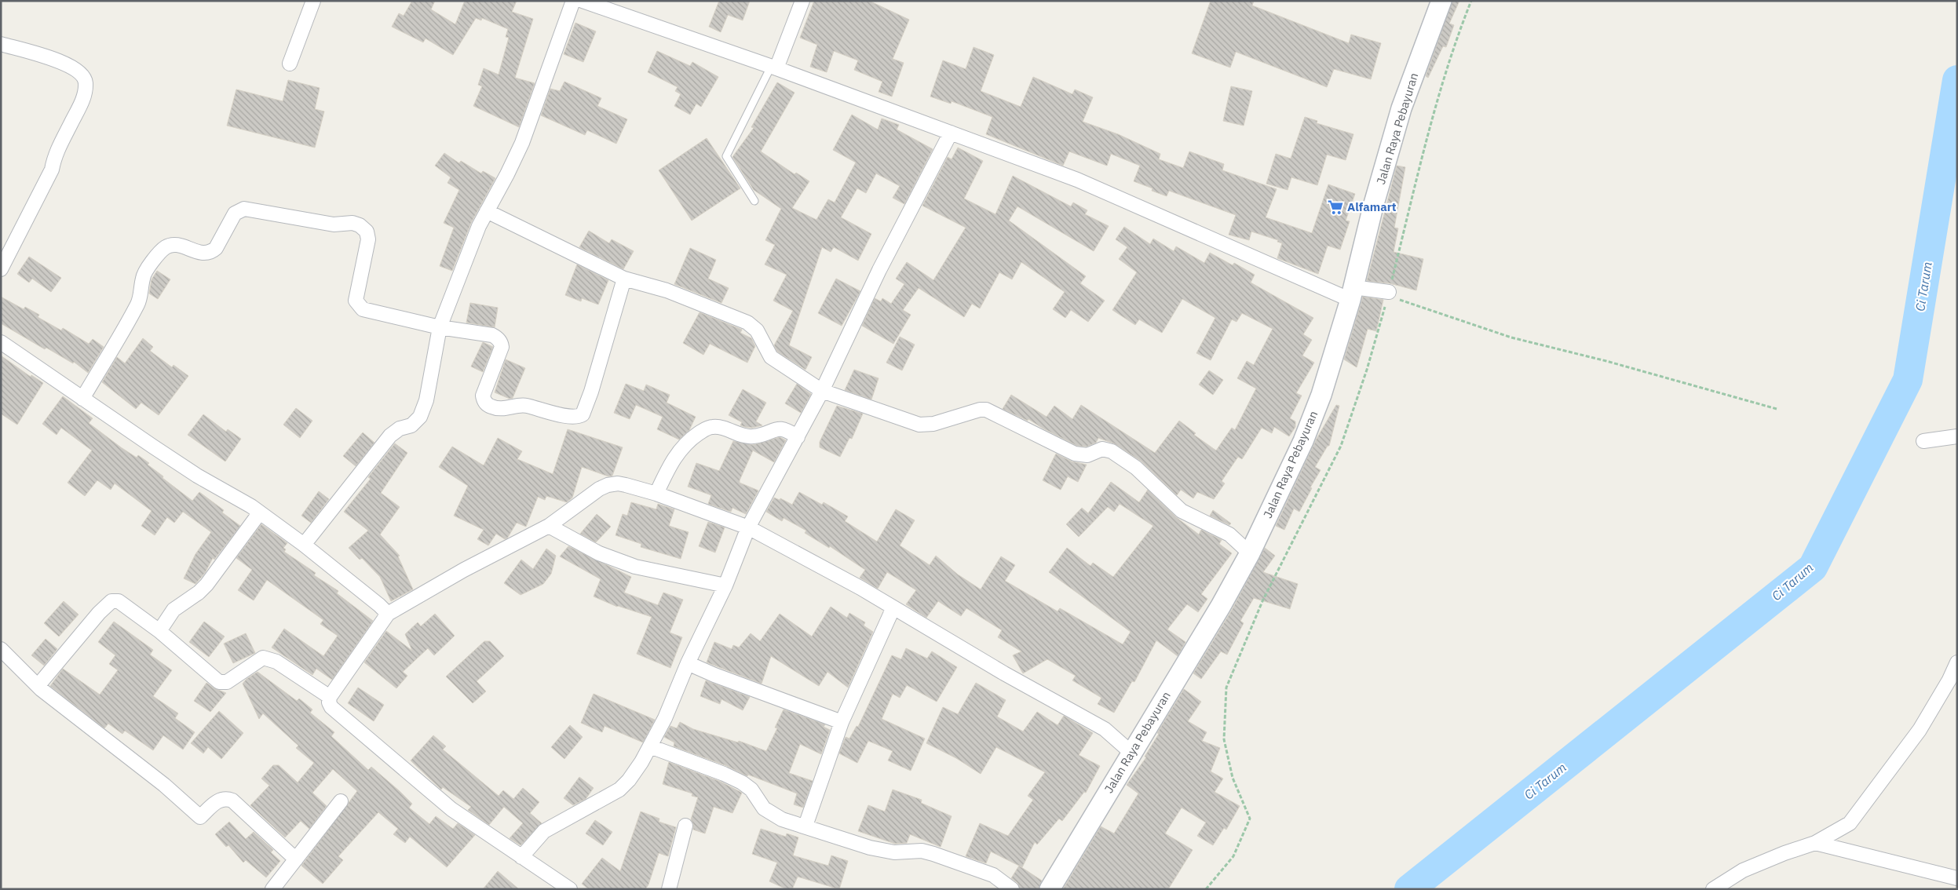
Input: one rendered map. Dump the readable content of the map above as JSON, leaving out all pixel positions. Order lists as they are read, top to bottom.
{
  "streets": {
    "main road": ["Jalan Raya Pebayuran"]
  },
  "water": ["Ci Tarum"],
  "places": {
    "supermarket": ["Alfamart"]
  }
}
